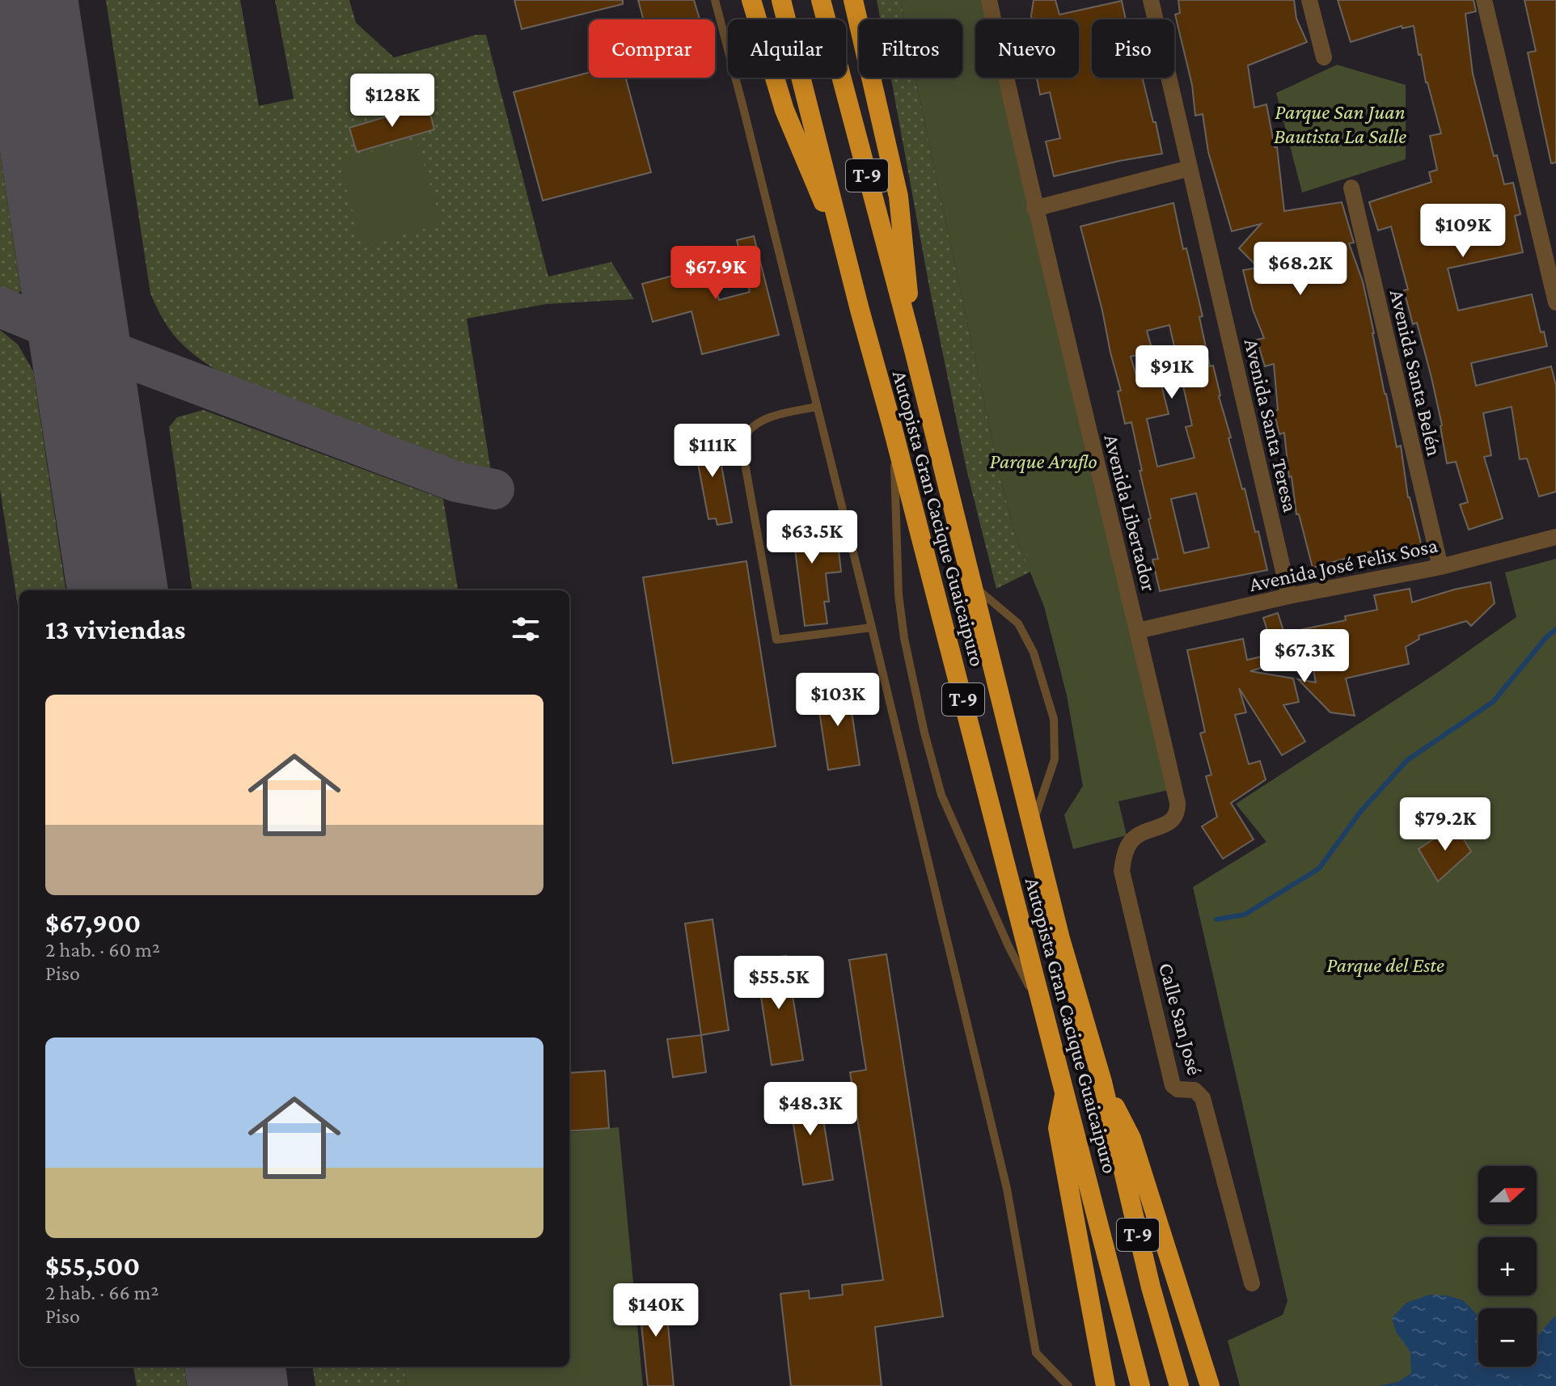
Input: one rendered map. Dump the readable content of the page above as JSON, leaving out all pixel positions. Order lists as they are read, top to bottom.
{
  "streets": {
    "highway": ["T-9", "Autopista Gran Cacique Guaicaipuro"],
    "street": [
      "Avenida Santa Belén",
      "Avenida Santa Teresa",
      "Avenida Libertador",
      "Avenida José Felix Sosa",
      "Calle San José"
    ]
  },
  "crossings": [
    ["Avenida Santa Belén", "Avenida José Felix Sosa"],
    ["Avenida Santa Teresa", "Avenida José Felix Sosa"],
    ["Avenida Libertador", "Avenida José Felix Sosa"],
    ["Avenida Libertador", "Calle San José"]
  ],
  "parks": ["Parque San Juan Bautista La Salle", "Parque Aruflo", "Parque del Este"],
  "north": "right",
  "page": {
    "chip": [
      "Comprar",
      "Alquilar",
      "Filtros",
      "Nuevo",
      "Piso"
    ],
    "price": [
      "$128K",
      "$109K",
      "$68.2K",
      "$67.9K",
      "$91K",
      "$111K",
      "$63.5K",
      "$67.3K",
      "$103K",
      "$79.2K",
      "$55.5K",
      "$48.3K",
      "$140K"
    ],
    "heading": "13 viviendas",
    "list": [
      {
        "name": "$67,900",
        "note": "2 hab. · 60 m² · Piso"
      },
      {
        "name": "$55,500",
        "note": "2 hab. · 66 m² · Piso"
      }
    ],
    "map_buttons": ["+", "−"]
  }
}
